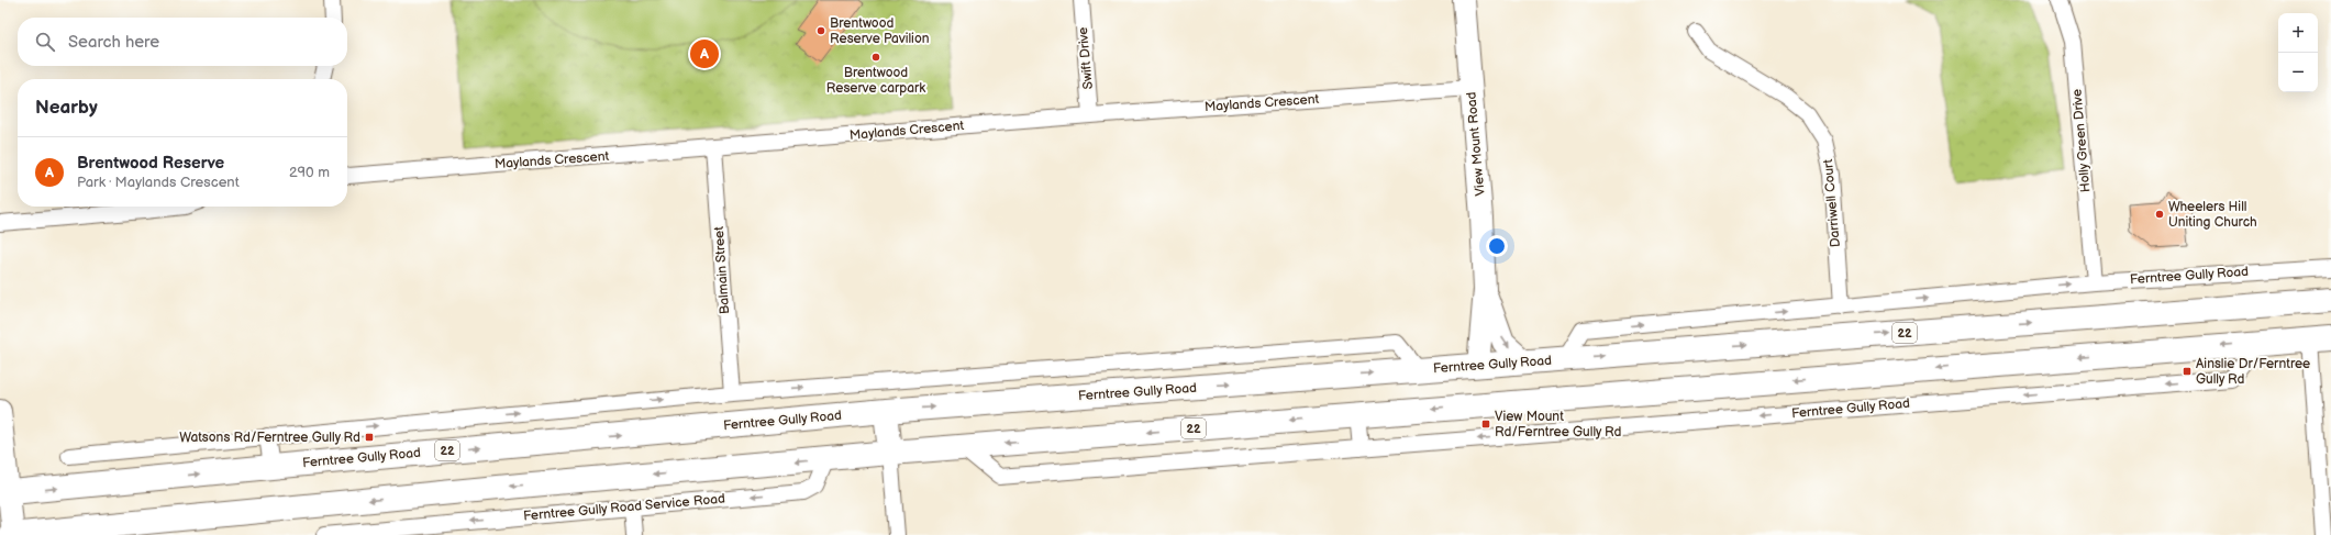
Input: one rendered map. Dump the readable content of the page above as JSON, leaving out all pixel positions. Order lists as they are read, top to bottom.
{
  "streets": {
    "main road": ["Ferntree Gully Road", "22"],
    "street": [
      "Swift Drive",
      "Maylands Crescent",
      "Holly Green Drive",
      "View Mount Road",
      "Darriwell Court",
      "Balmain Street",
      "Ferntree Gully Road Service Road"
    ]
  },
  "crossings": [
    ["Swift Drive", "Maylands Crescent"],
    ["Maylands Crescent", "View Mount Road"],
    ["Maylands Crescent", "Balmain Street"],
    ["Holly Green Drive", "Ferntree Gully Road"],
    ["View Mount Road", "Ferntree Gully Road"],
    ["Darriwell Court", "Ferntree Gully Road"],
    ["Ferntree Gully Road", "22"],
    ["22", "Ferntree Gully Road Service Road"]
  ],
  "places": {
    "other": ["Brentwood Reserve Pavilion", "Brentwood Reserve carpark", "Wheelers Hill Uniting Church"],
    "transit": ["Ainslie Dr/Ferntree Gully Rd", "View Mount Rd/Ferntree Gully Rd", "Watsons Rd/Ferntree Gully Rd"]
  },
  "page": {
    "map_buttons": ["+", "−"],
    "search": "Search here",
    "pins": "A",
    "heading": "Nearby",
    "list": [
      {
        "mark": "A",
        "name": "Brentwood Reserve",
        "note": "Park · Maylands Crescent",
        "value": "290 m"
      }
    ]
  }
}
